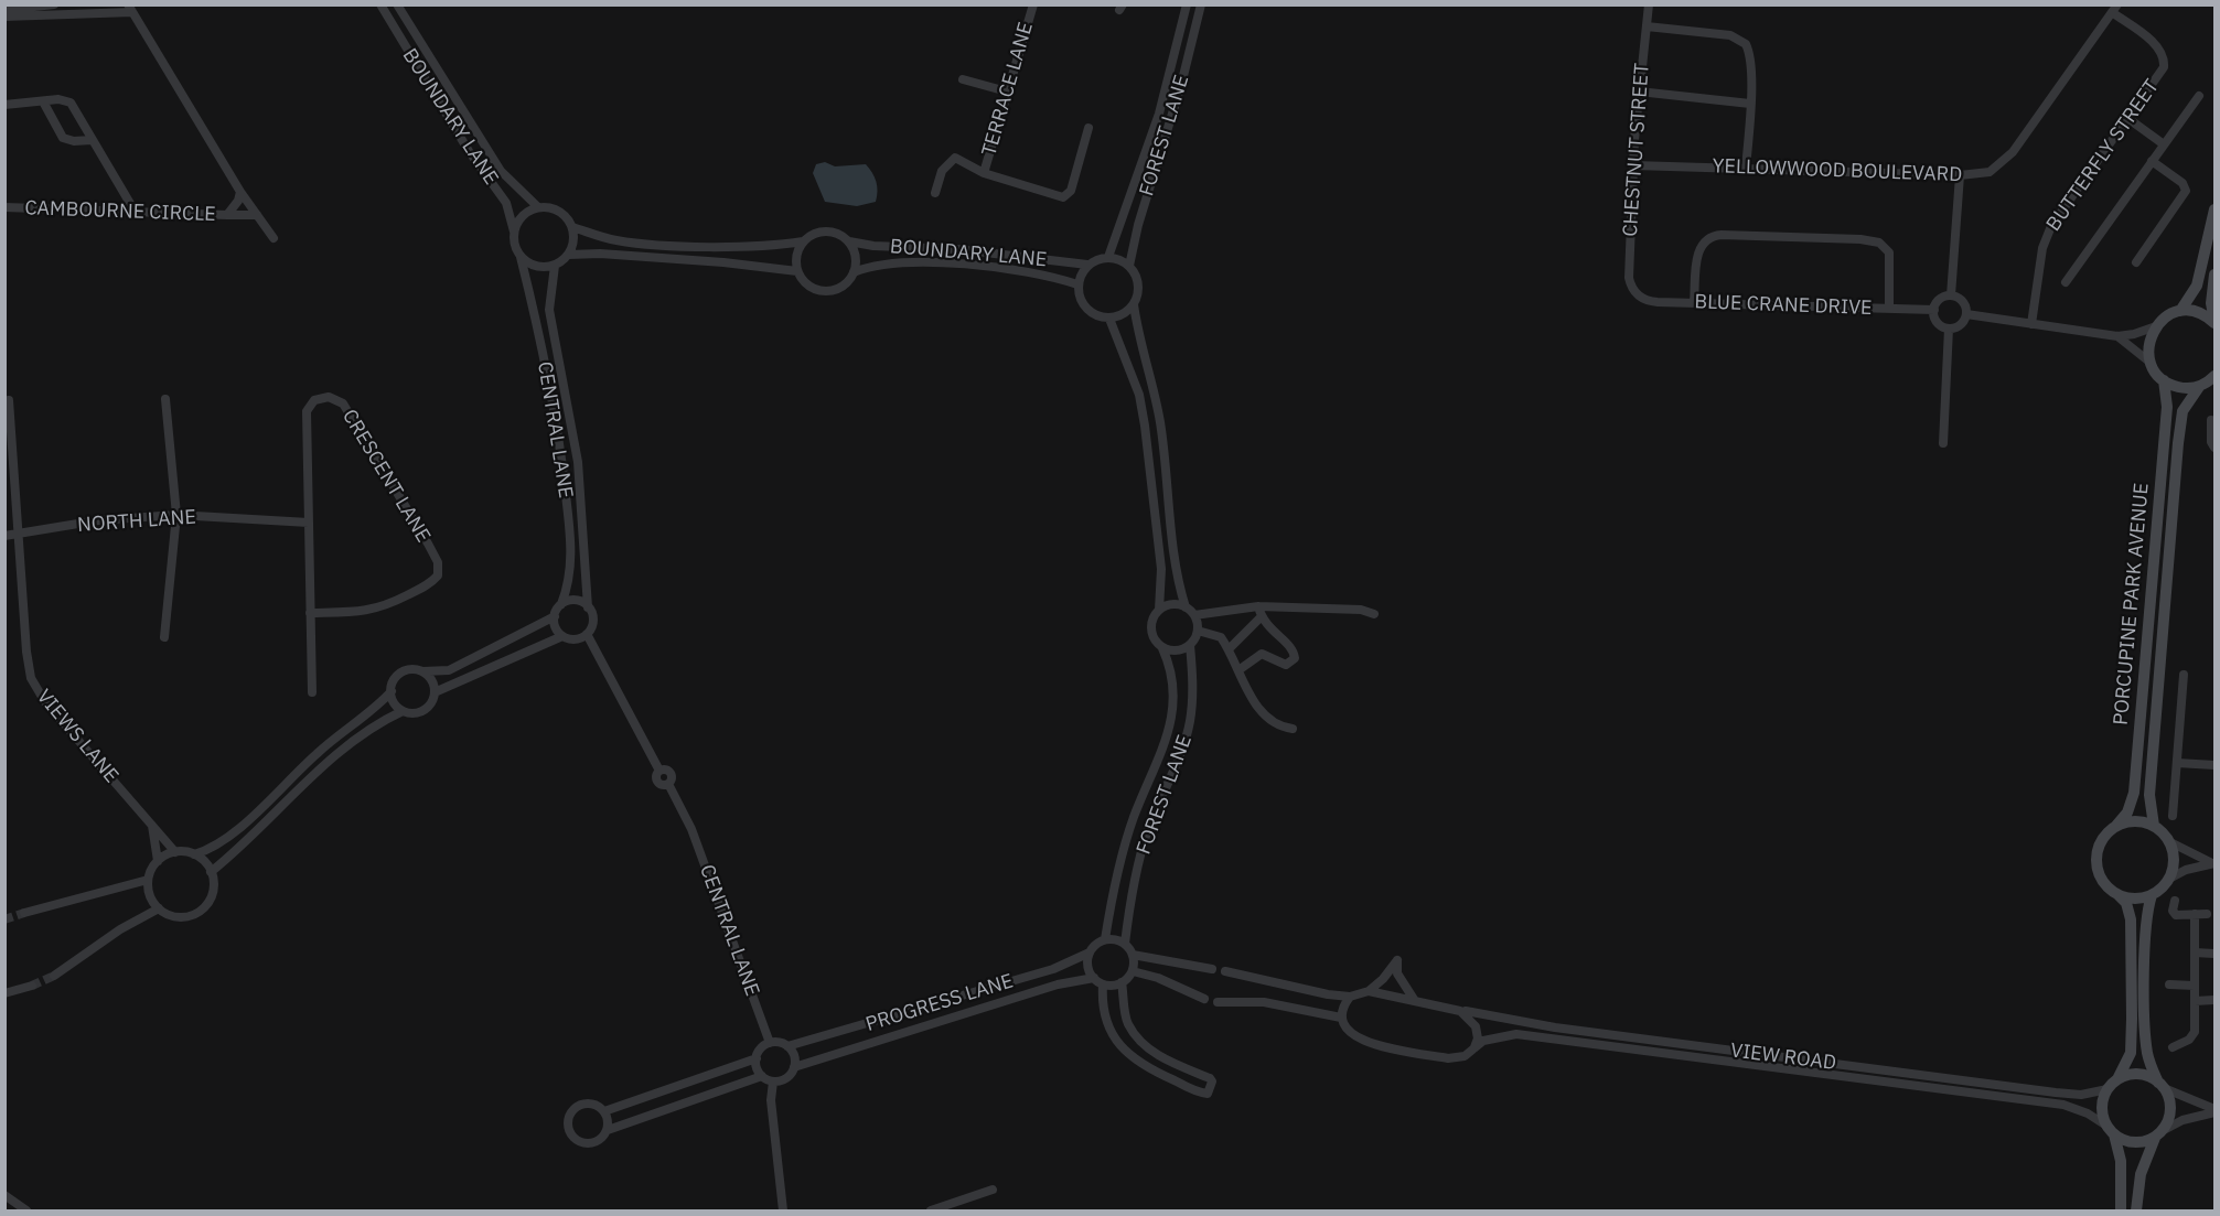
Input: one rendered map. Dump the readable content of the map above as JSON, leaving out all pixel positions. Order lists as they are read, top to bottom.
{
  "streets": {
    "street": [
      "TERRACE LANE",
      "BOUNDARY LANE",
      "FOREST LANE",
      "CHESTNUT STREET",
      "BUTTERFLY STREET",
      "YELLOWWOOD BOULEVARD",
      "CAMBOURNE CIRCLE",
      "BLUE CRANE DRIVE",
      "CENTRAL LANE",
      "CRESCENT LANE",
      "NORTH LANE",
      "PORCUPINE PARK AVENUE",
      "VIEWS LANE",
      "PROGRESS LANE",
      "VIEW ROAD"
    ]
  },
  "crossings": [
    ["BOUNDARY LANE", "FOREST LANE"],
    ["BOUNDARY LANE", "CENTRAL LANE"],
    ["FOREST LANE", "PROGRESS LANE"],
    ["CHESTNUT STREET", "YELLOWWOOD BOULEVARD"],
    ["CHESTNUT STREET", "BLUE CRANE DRIVE"],
    ["BUTTERFLY STREET", "YELLOWWOOD BOULEVARD"],
    ["CENTRAL LANE", "PROGRESS LANE"],
    ["CRESCENT LANE", "NORTH LANE"],
    ["NORTH LANE", "VIEWS LANE"]
  ]
}
